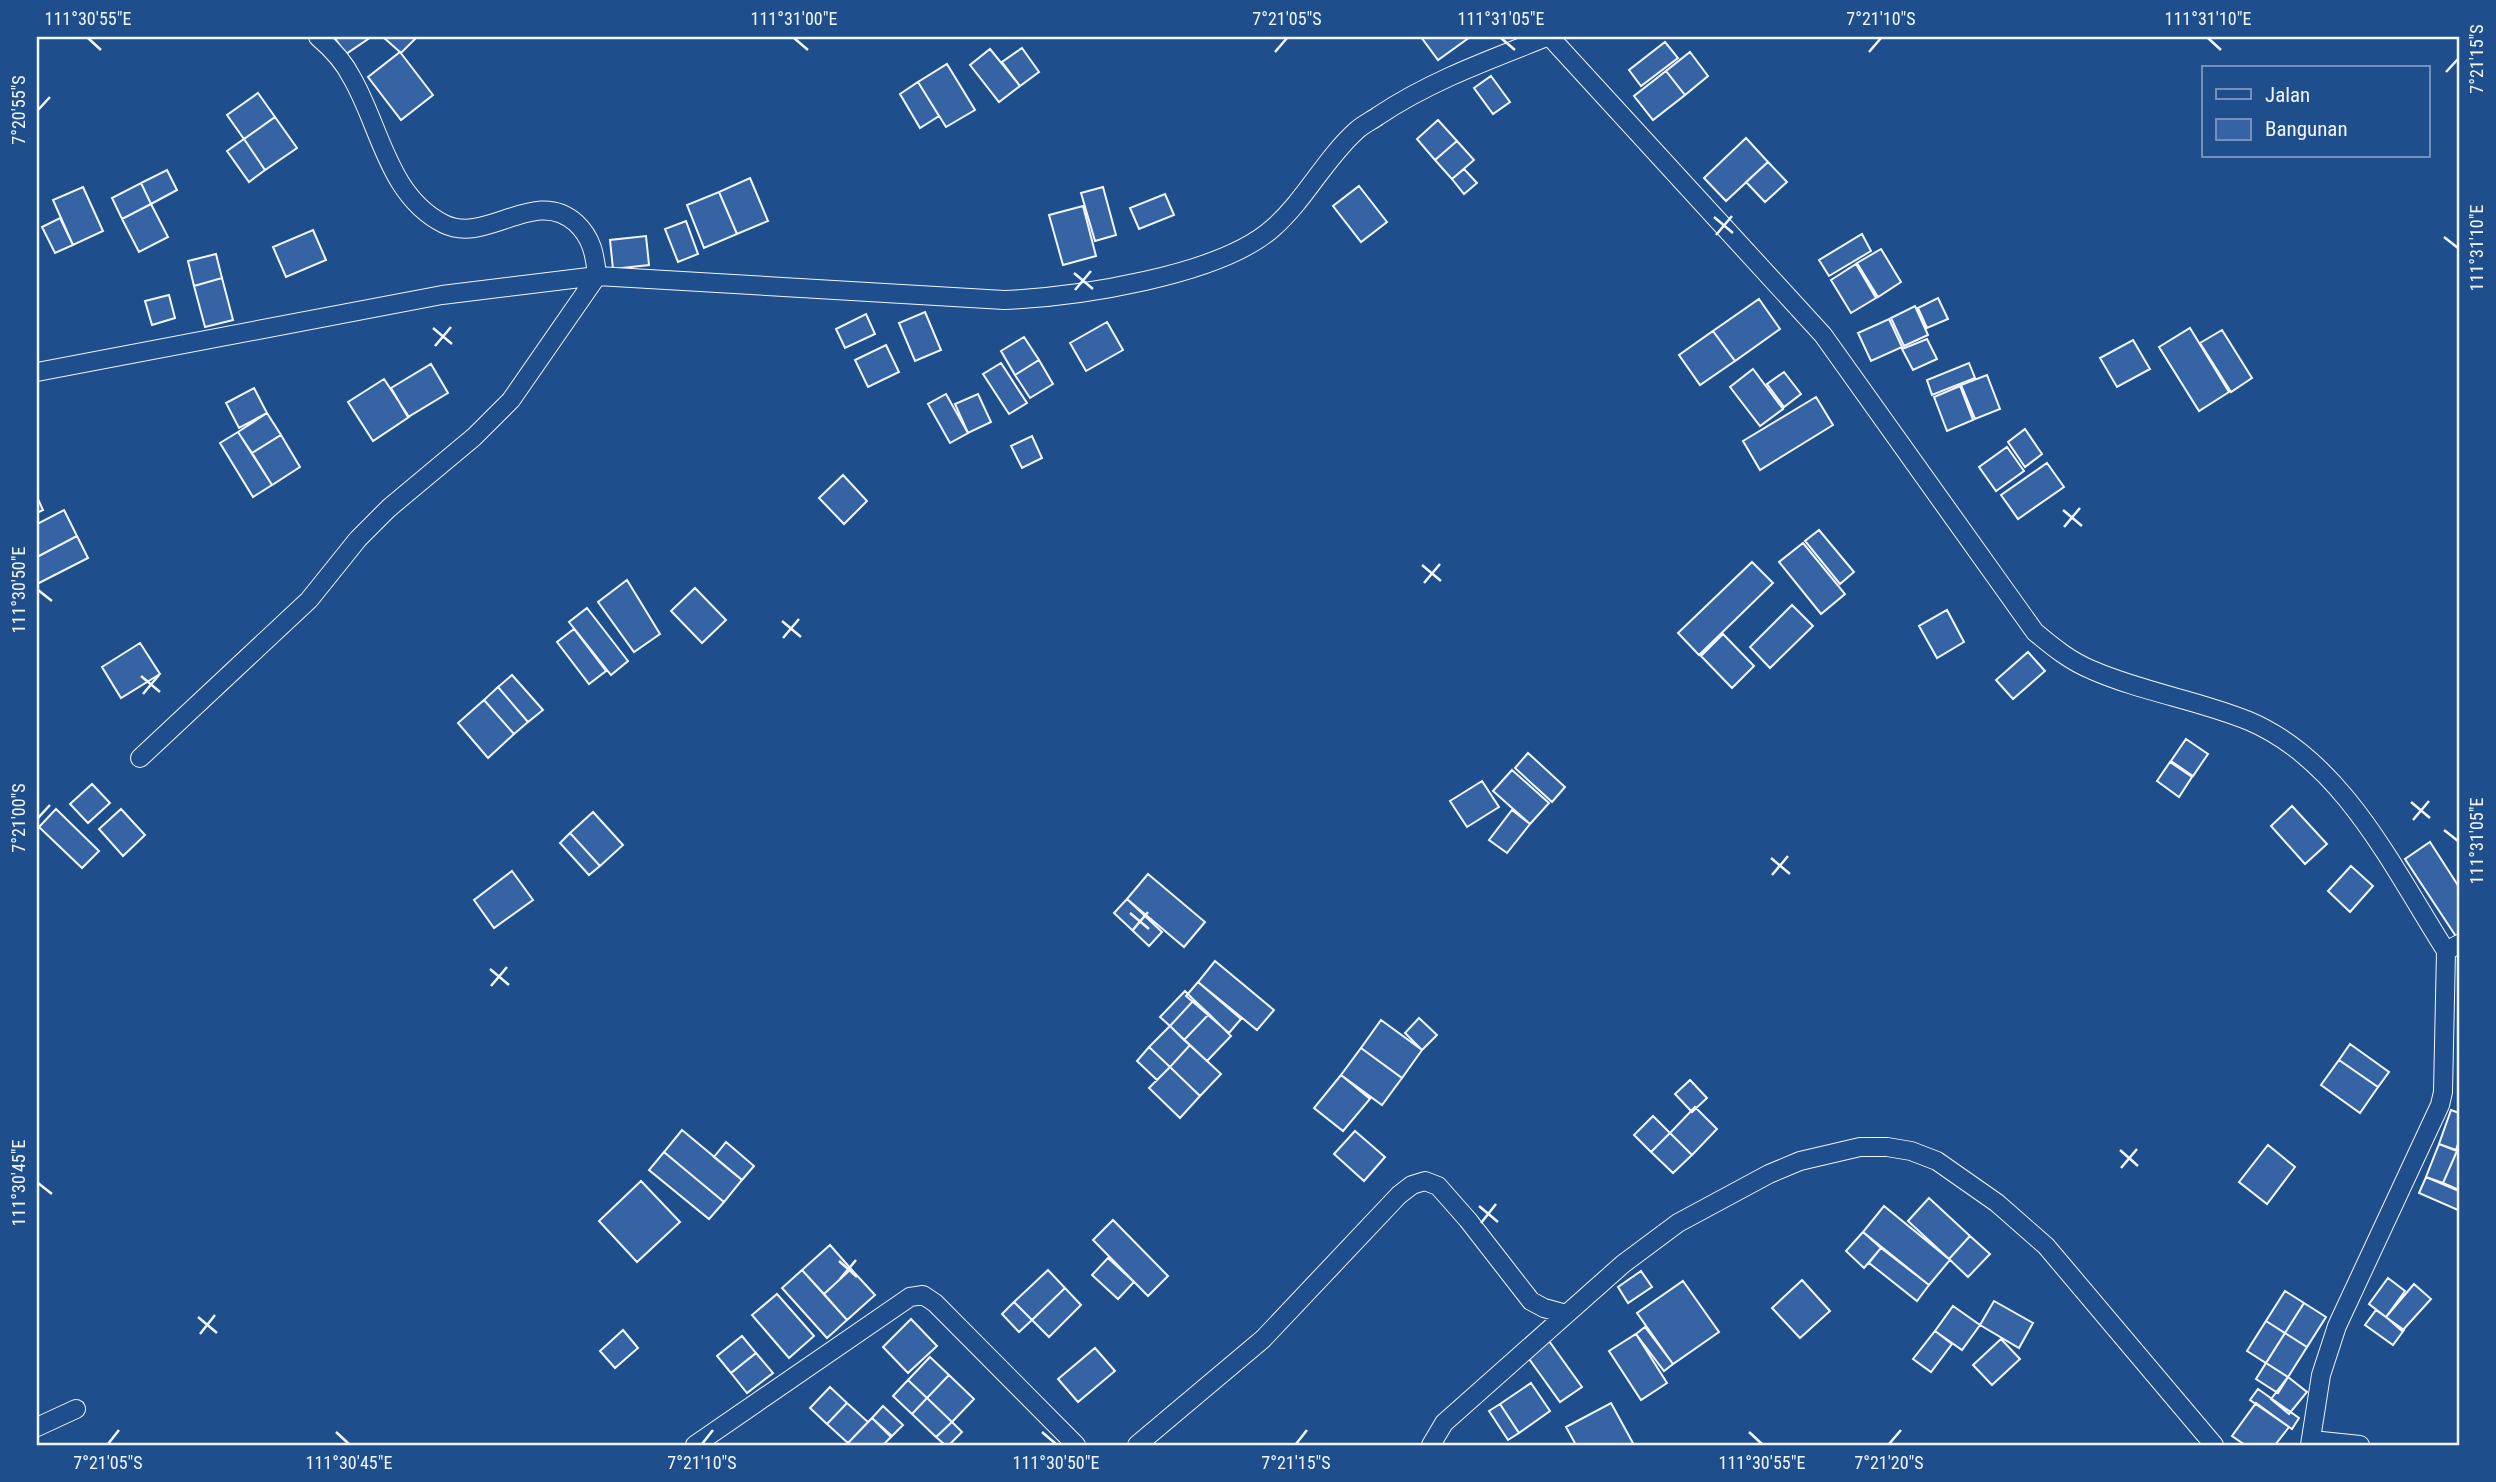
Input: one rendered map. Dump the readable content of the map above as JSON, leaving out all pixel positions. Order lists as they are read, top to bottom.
{
  "legend": ["Jalan", "Bangunan"],
  "coordinates": [
    "111°30'55\"E",
    "111°31'00\"E",
    "7°21'05\"S",
    "111°31'05\"E",
    "7°21'10\"S",
    "111°31'10\"E",
    "7°21'15\"S",
    "7°20'55\"S",
    "111°30'50\"E",
    "7°21'00\"S",
    "111°30'45\"E",
    "7°21'20\"S"
  ]
}
